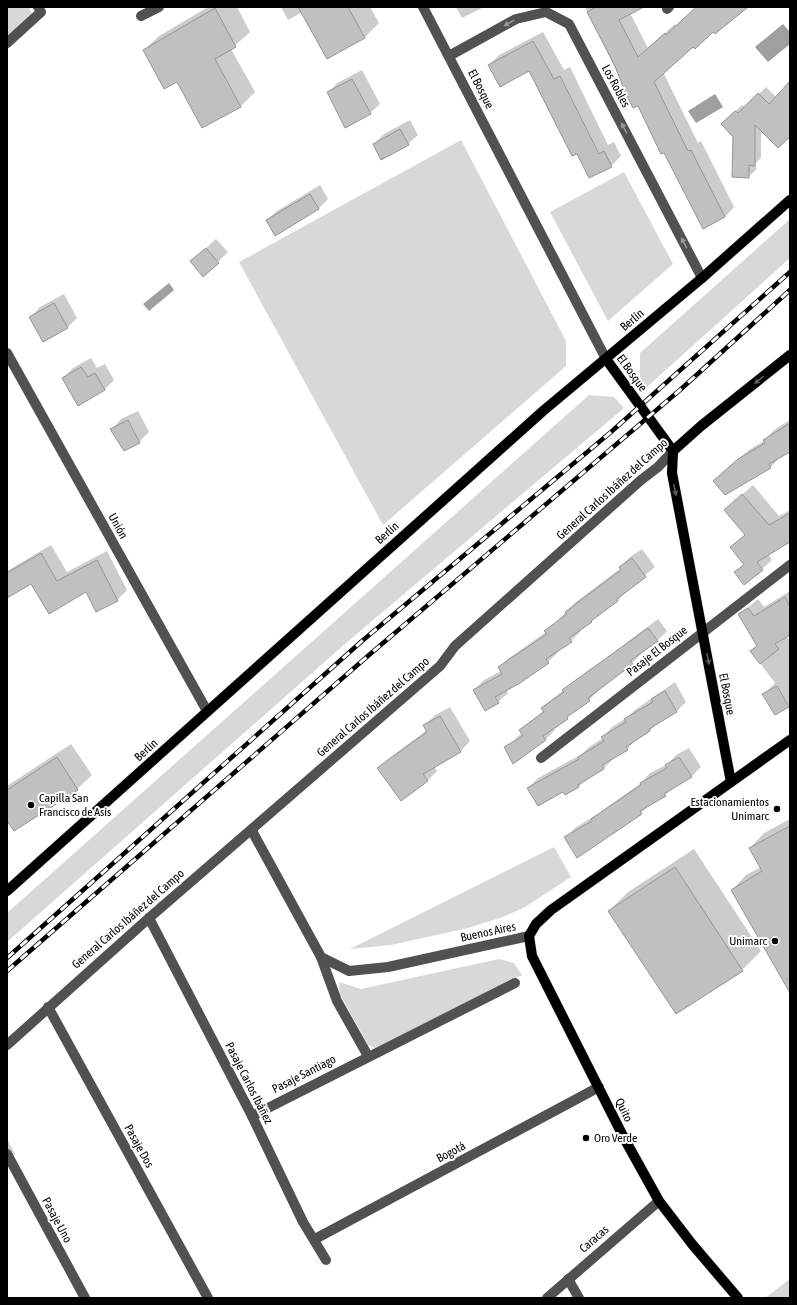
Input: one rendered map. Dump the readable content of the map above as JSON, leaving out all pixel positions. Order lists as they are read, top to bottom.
{
  "streets": {
    "main road": [
      "El Bosque",
      "Berlín",
      "General Carlos Ibáñez del Campo",
      "Buenos Aires",
      "Quito"
    ],
    "street": [
      "Los Robles",
      "Unión",
      "Pasaje El Bosque",
      "Pasaje Santiago",
      "Pasaje Carlos Ibáñez",
      "Pasaje Dos",
      "Bogotá",
      "Pasaje Uno",
      "Caracas"
    ]
  },
  "crossings": [
    ["Los Robles", "El Bosque"],
    ["Los Robles", "Berlín"],
    ["El Bosque", "Berlín"],
    ["El Bosque", "General Carlos Ibáñez del Campo"],
    ["El Bosque", "Pasaje El Bosque"],
    ["El Bosque", "Buenos Aires"],
    ["Berlín", "Unión"],
    ["General Carlos Ibáñez del Campo", "Pasaje Carlos Ibáñez"],
    ["General Carlos Ibáñez del Campo", "Pasaje Dos"],
    ["Buenos Aires", "Quito"],
    ["Pasaje Santiago", "Pasaje Carlos Ibáñez"],
    ["Pasaje Carlos Ibáñez", "Bogotá"],
    ["Quito", "Bogotá"],
    ["Quito", "Caracas"]
  ],
  "one_way": ["El Bosque"],
  "places": [
    "Capilla San Francisco de Asís",
    "Estacionamientos Unimarc",
    "Unimarc",
    "Oro Verde"
  ]
}
